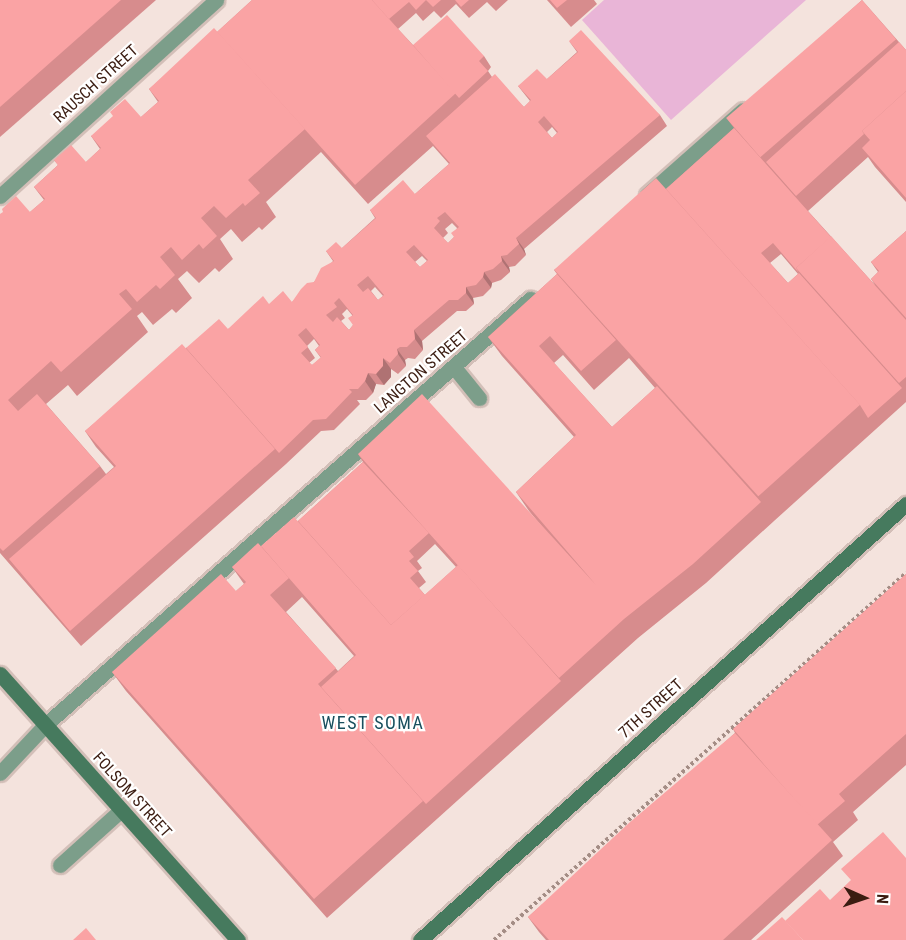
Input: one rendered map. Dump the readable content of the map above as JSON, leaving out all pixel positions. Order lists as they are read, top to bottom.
{
  "streets": {
    "main road": ["7TH STREET", "FOLSOM STREET"],
    "street": ["RAUSCH STREET", "LANGTON STREET"]
  },
  "crossings": [
    ["LANGTON STREET", "FOLSOM STREET"]
  ],
  "districts": ["WEST SOMA"],
  "north": "right"
}
